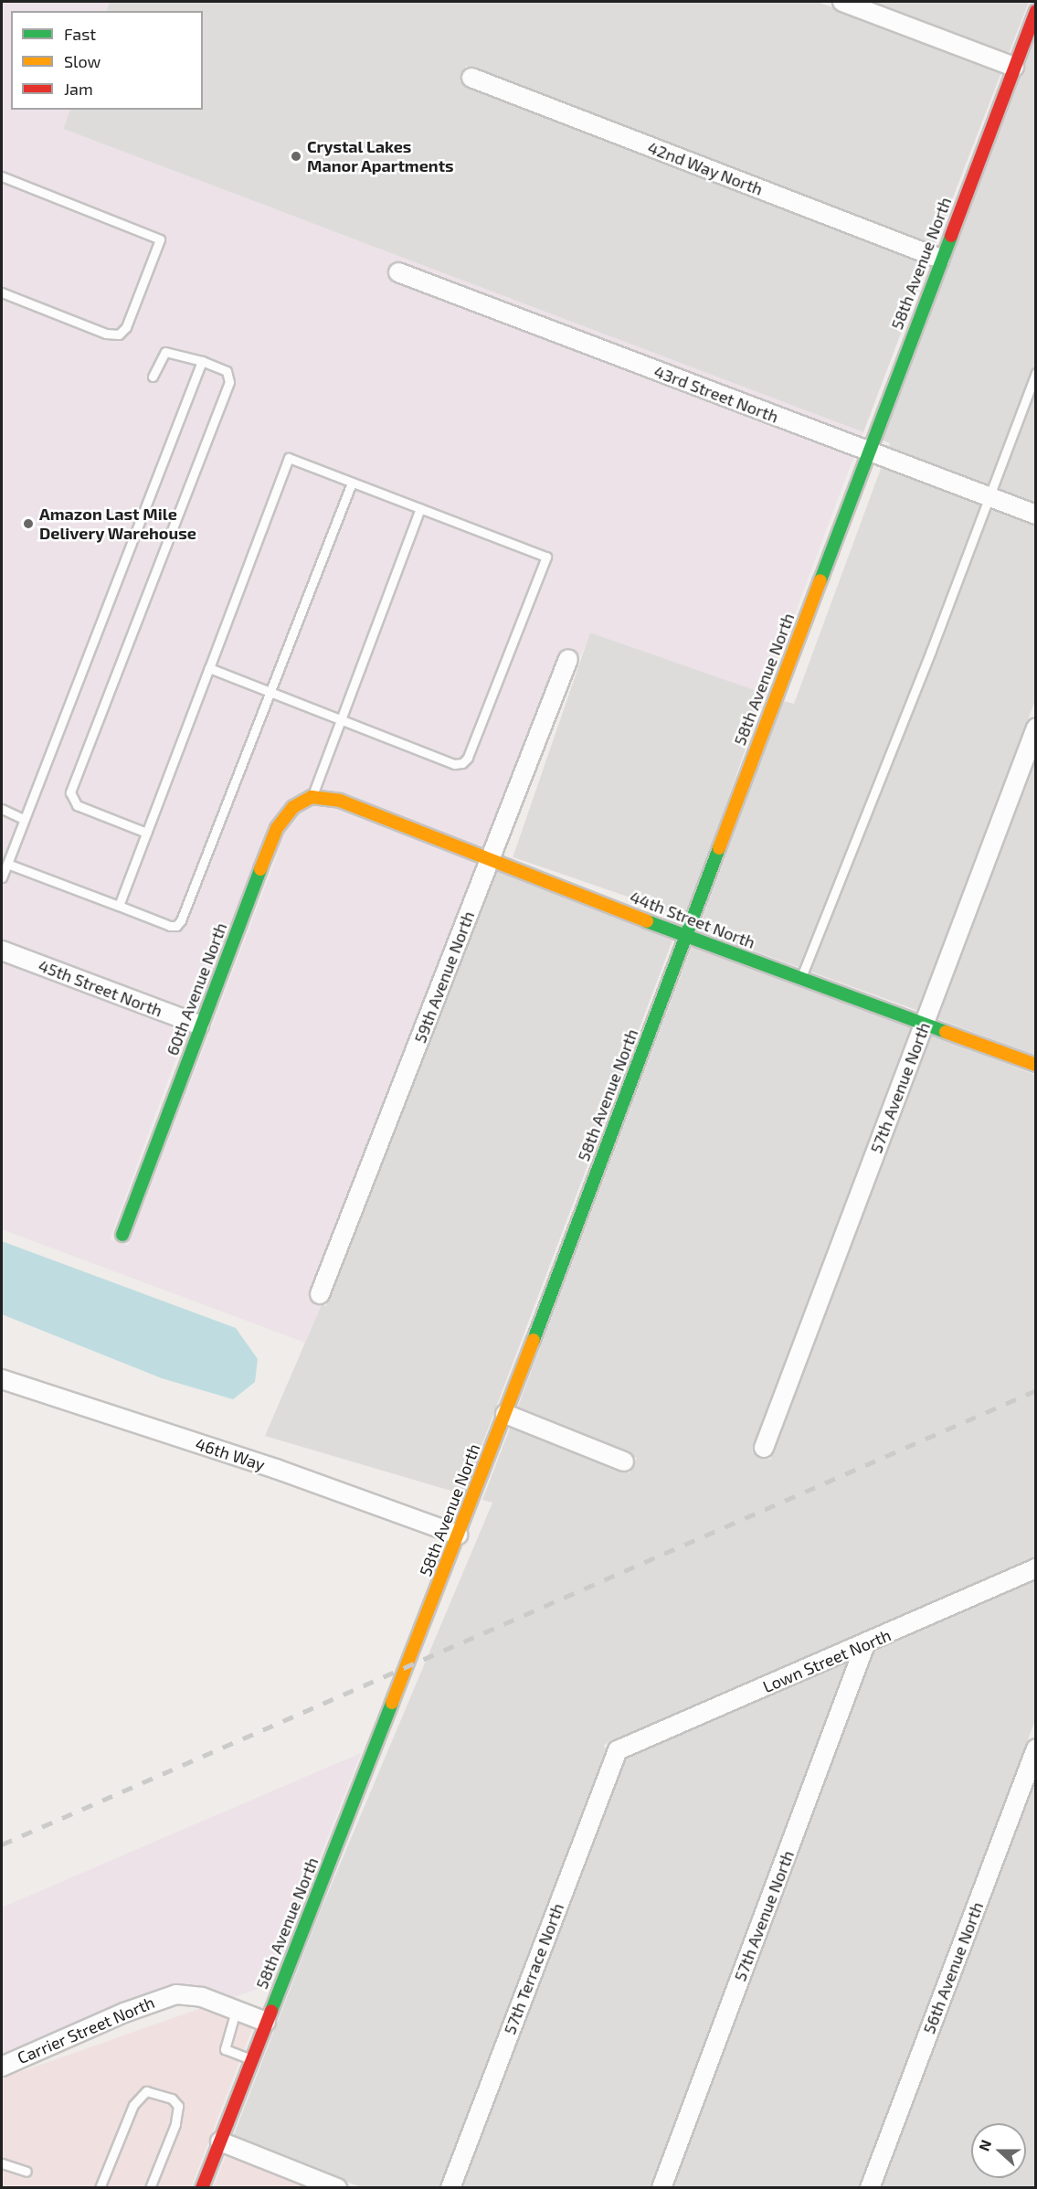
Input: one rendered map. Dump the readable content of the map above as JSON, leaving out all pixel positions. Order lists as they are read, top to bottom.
{
  "streets": {
    "street": [
      "42nd Way North",
      "58th Avenue North",
      "43rd Street North",
      "44th Street North",
      "59th Avenue North",
      "45th Street North",
      "60th Avenue North",
      "57th Avenue North",
      "46th Way",
      "Lown Street North",
      "56th Avenue North",
      "57th Terrace North",
      "Carrier Street North"
    ]
  },
  "crossings": [
    ["42nd Way North", "58th Avenue North"],
    ["58th Avenue North", "43rd Street North"],
    ["58th Avenue North", "44th Street North"],
    ["58th Avenue North", "46th Way"],
    ["58th Avenue North", "Carrier Street North"],
    ["44th Street North", "59th Avenue North"],
    ["44th Street North", "60th Avenue North"],
    ["44th Street North", "57th Avenue North"],
    ["45th Street North", "60th Avenue North"],
    ["57th Avenue North", "Lown Street North"],
    ["Lown Street North", "57th Terrace North"]
  ],
  "places": ["Crystal Lakes Manor Apartments", "Amazon Last Mile Delivery Warehouse"],
  "legend": ["Fast", "Slow", "Jam"],
  "north": "left"
}
